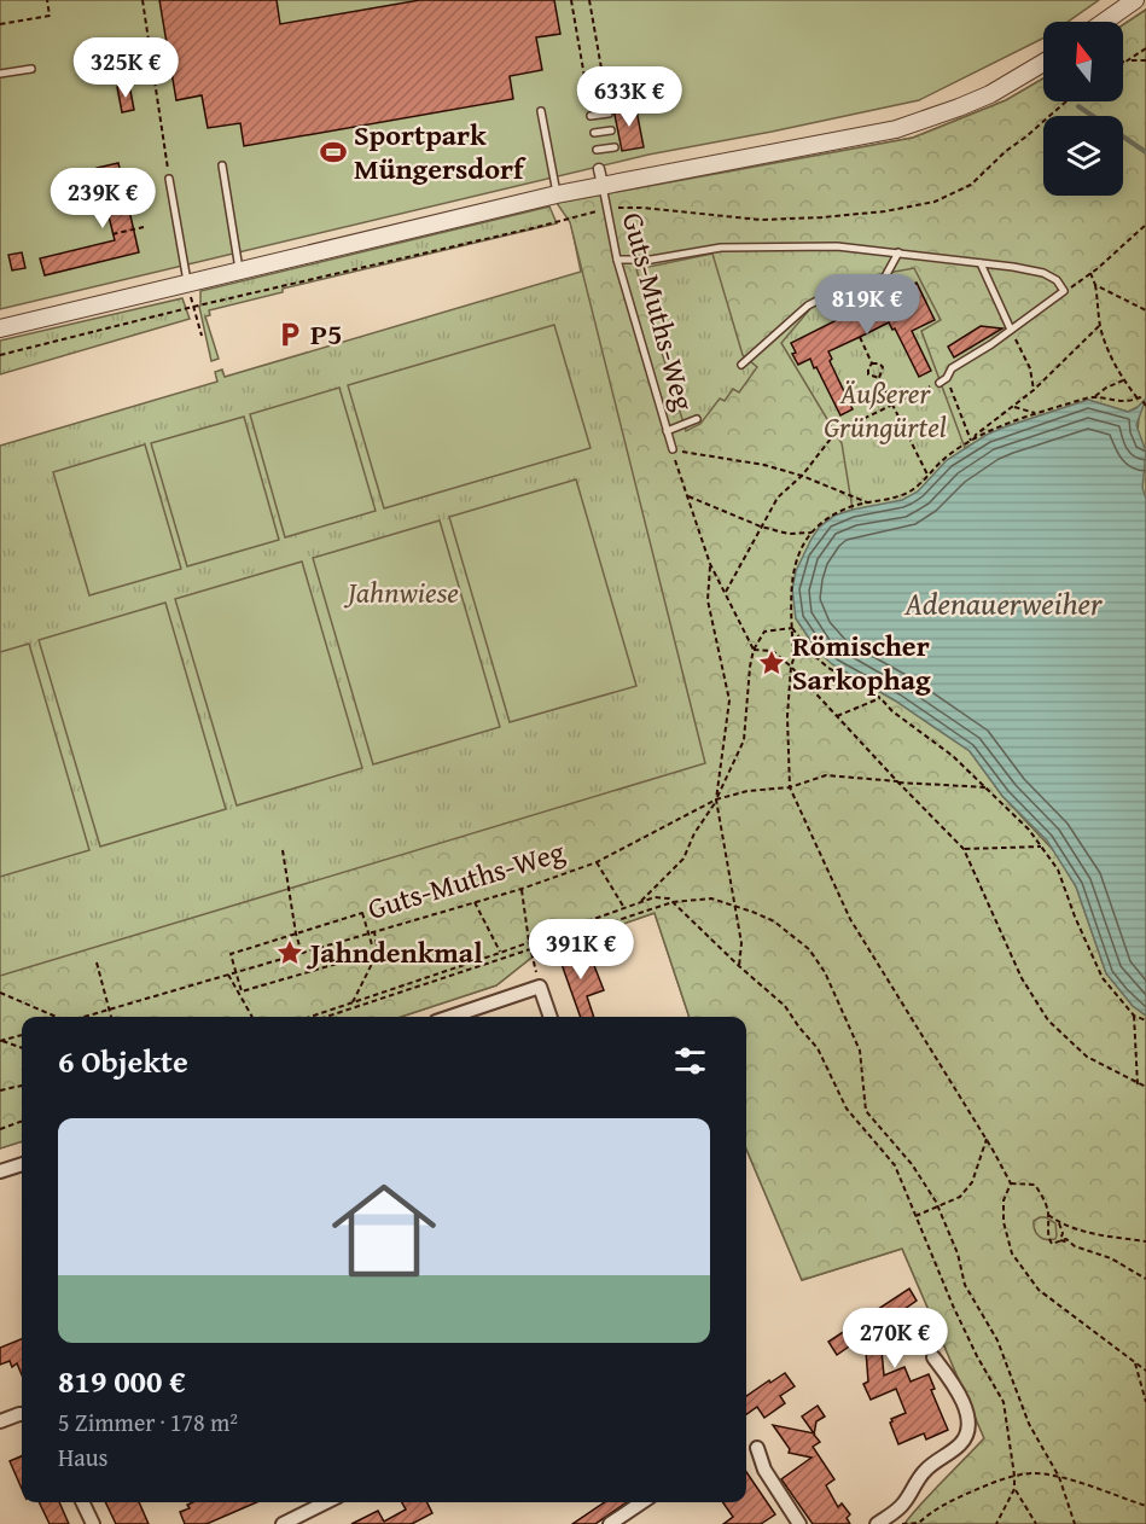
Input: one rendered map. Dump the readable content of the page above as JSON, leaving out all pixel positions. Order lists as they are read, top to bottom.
{
  "streets": {
    "lane": ["Guts-Muths-Weg"]
  },
  "water": ["Adenauerweiher"],
  "parks": ["Äußerer Grüngürtel", "Jahnwiese"],
  "places": {
    "sports": ["Sportpark Müngersdorf"],
    "parking": ["P5"],
    "place": ["Römischer Sarkophag", "Jahndenkmal"]
  },
  "north": "top",
  "page": {
    "price": [
      "325K €",
      "633K €",
      "239K €",
      "819K €",
      "391K €",
      "270K €"
    ],
    "heading": "6 Objekte",
    "list": [
      {
        "name": "819 000 €",
        "note": "5 Zimmer · 178 m² · Haus"
      }
    ]
  }
}
